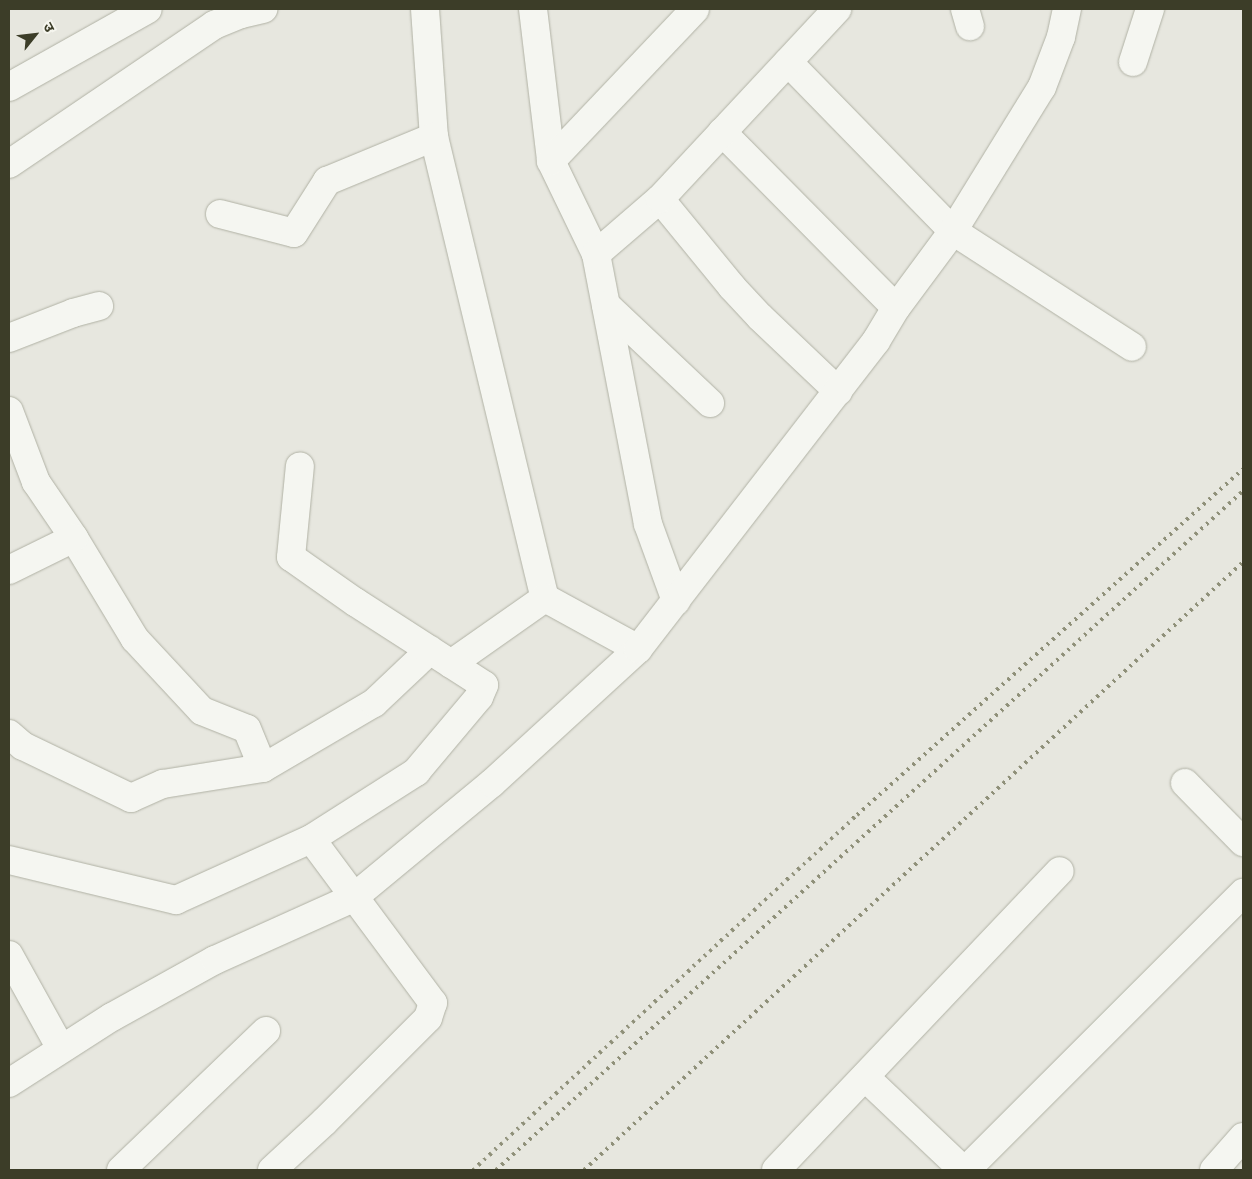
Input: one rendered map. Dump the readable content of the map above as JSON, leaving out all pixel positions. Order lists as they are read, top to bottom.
{
  "north": "top right"
}
